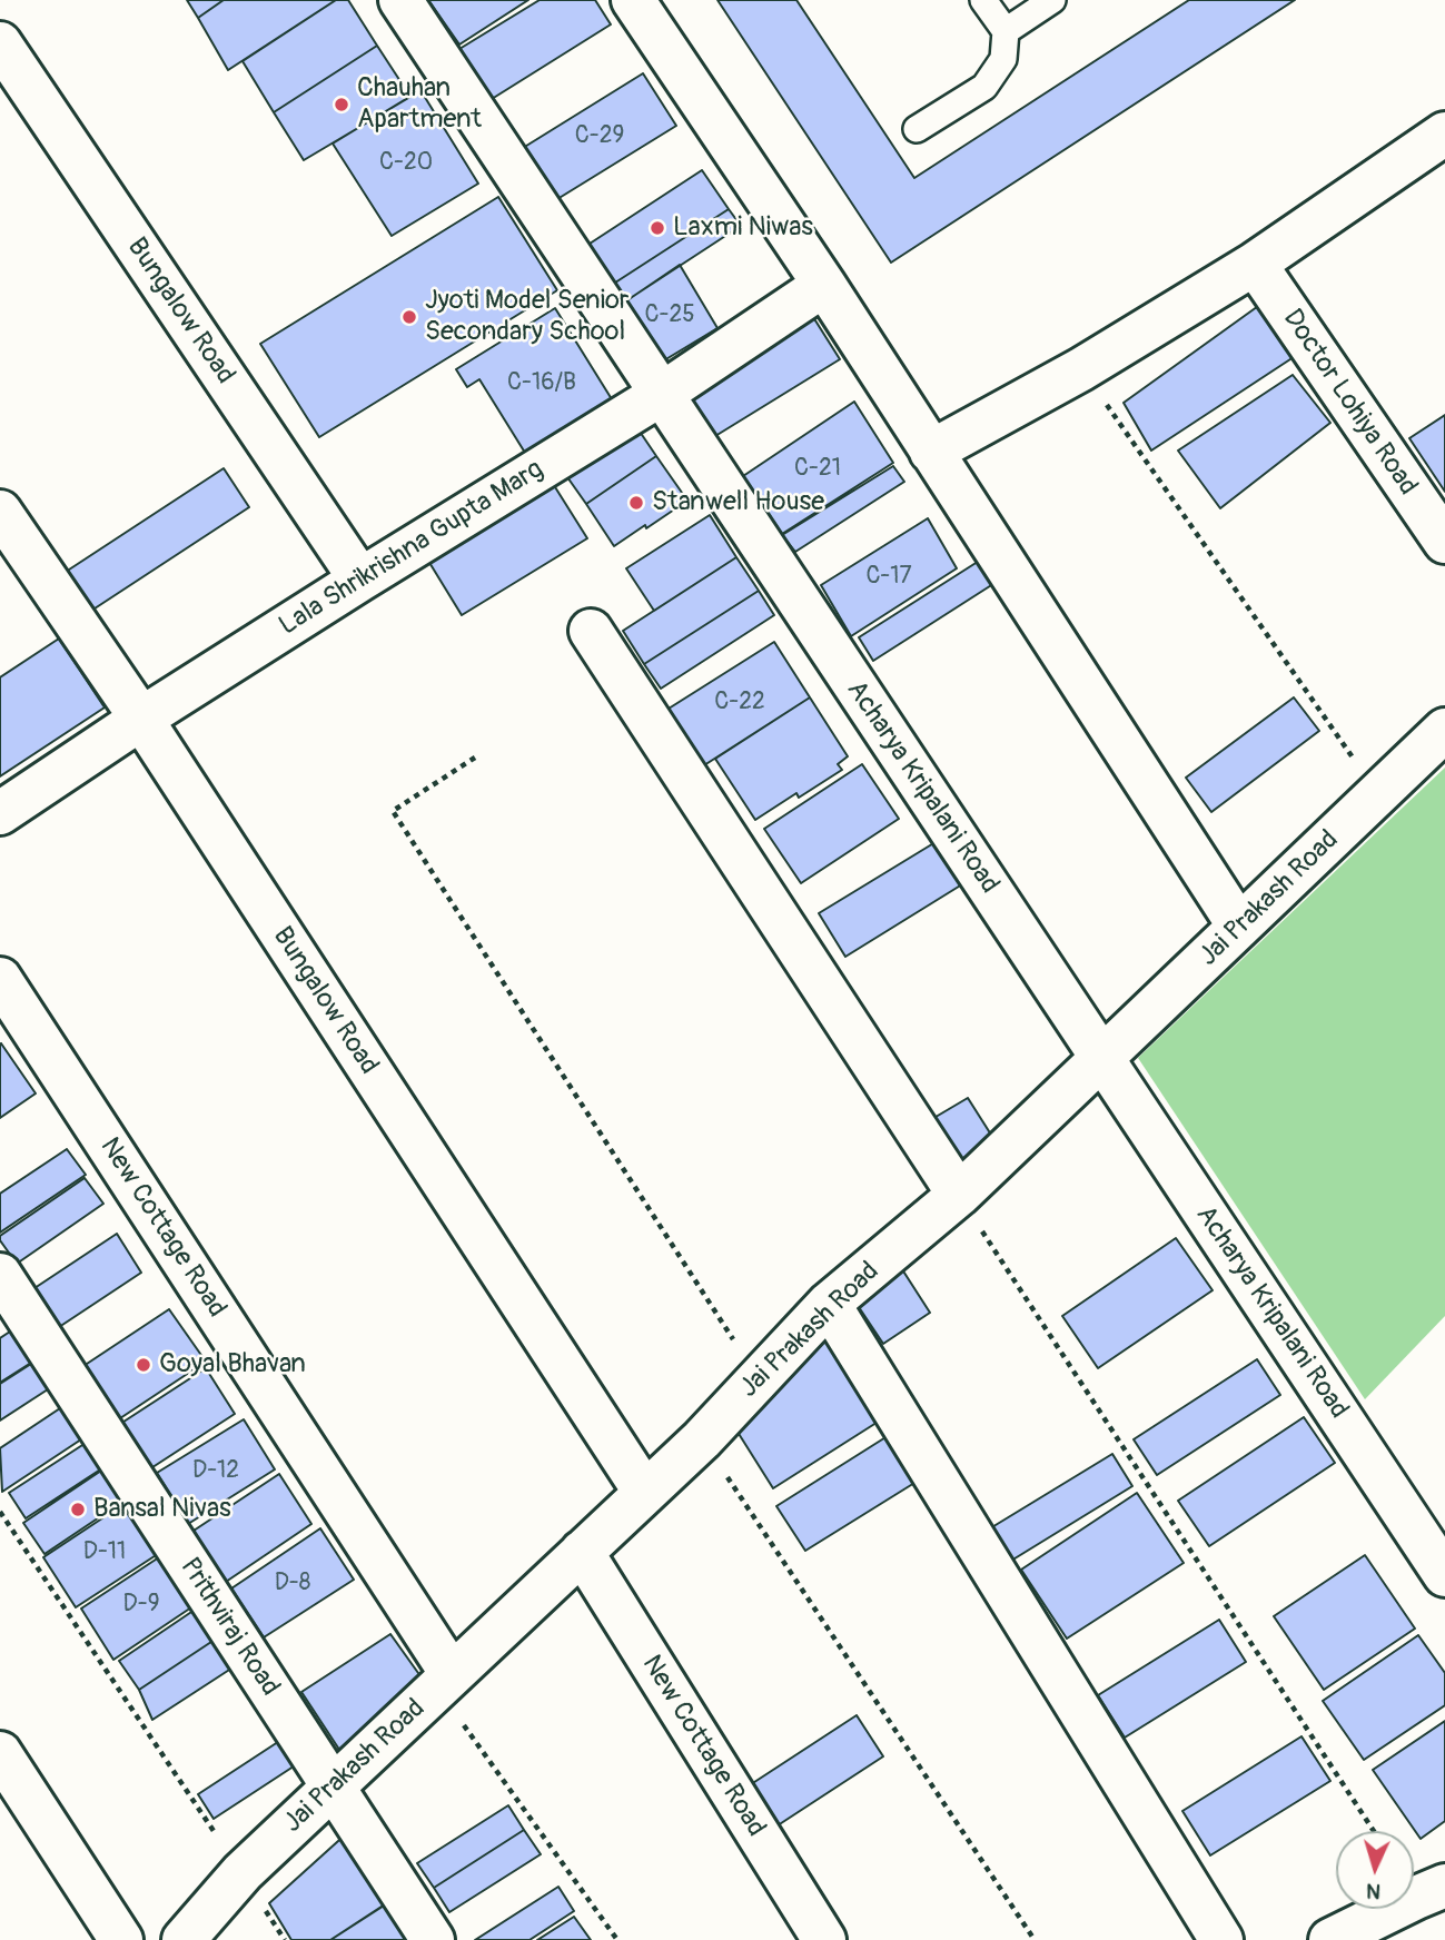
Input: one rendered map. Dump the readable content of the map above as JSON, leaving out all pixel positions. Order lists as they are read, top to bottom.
{
  "streets": {
    "street": [
      "Bungalow Road",
      "Doctor Lohiya Road",
      "Lala Shrikrishna Gupta Marg",
      "Acharya Kripalani Road",
      "Jai Prakash Road",
      "New Cottage Road",
      "Prithviraj Road"
    ]
  },
  "crossings": [
    ["Bungalow Road", "Lala Shrikrishna Gupta Marg"],
    ["Bungalow Road", "Jai Prakash Road"],
    ["Lala Shrikrishna Gupta Marg", "Acharya Kripalani Road"],
    ["Acharya Kripalani Road", "Jai Prakash Road"],
    ["Jai Prakash Road", "New Cottage Road"],
    ["Jai Prakash Road", "Prithviraj Road"]
  ],
  "places": [
    "Chauhan Apartment",
    "Laxmi Niwas",
    "Jyoti Model Senior Secondary School",
    "Stanwell House",
    "Goyal Bhavan",
    "Bansal Nivas"
  ],
  "house_numbers": [
    "C-29",
    "C-20",
    "C-25",
    "C-16/B",
    "C-21",
    "C-17",
    "C-22",
    "D-12",
    "D-11",
    "D-8",
    "D-9"
  ],
  "north": "bottom"
}
